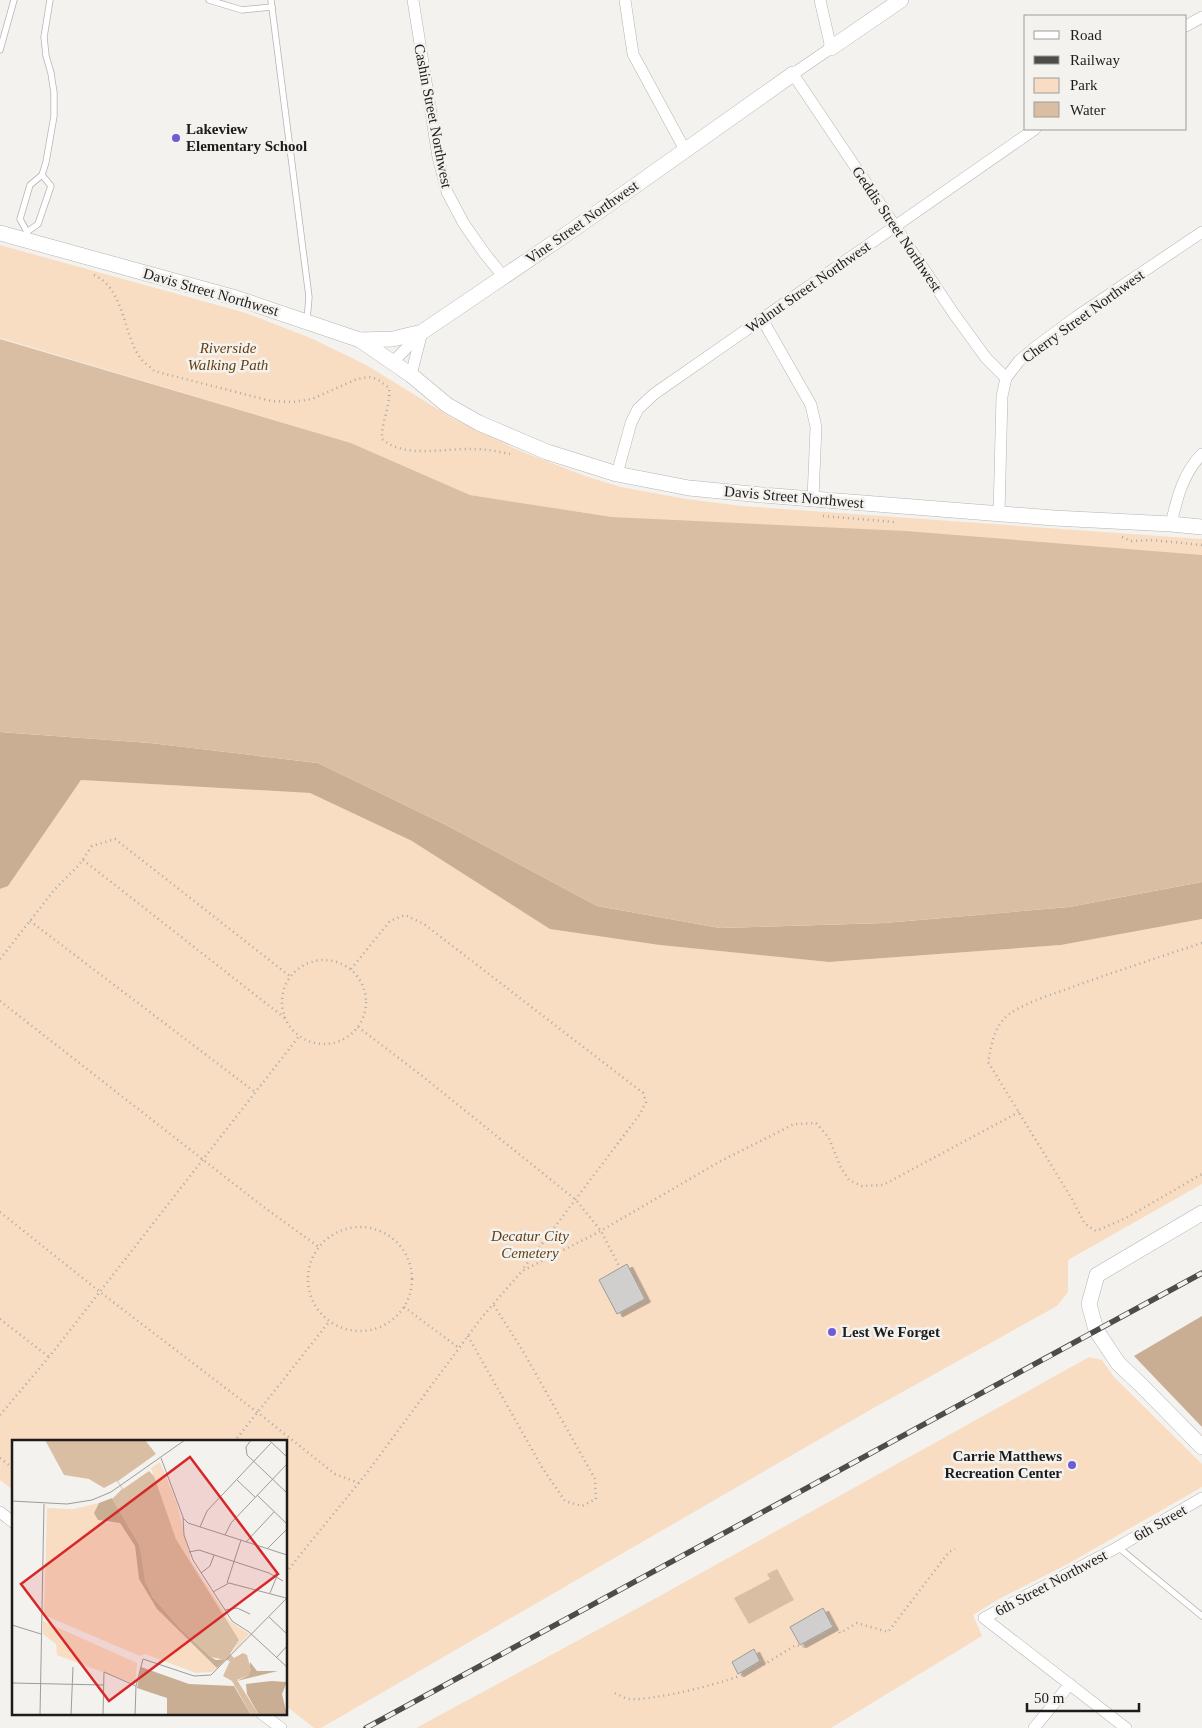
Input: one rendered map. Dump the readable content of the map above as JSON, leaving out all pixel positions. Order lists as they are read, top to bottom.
{
  "streets": {
    "street": [
      "Cashin Street Northwest",
      "Vine Street Northwest",
      "Geddis Street Northwest",
      "Walnut Street Northwest",
      "Davis Street Northwest",
      "Cherry Street Northwest",
      "6th Street",
      "6th Street Northwest"
    ]
  },
  "crossings": [
    ["Cashin Street Northwest", "Vine Street Northwest"],
    ["Vine Street Northwest", "Geddis Street Northwest"],
    ["Vine Street Northwest", "Davis Street Northwest"],
    ["Geddis Street Northwest", "Walnut Street Northwest"],
    ["Geddis Street Northwest", "Cherry Street Northwest"],
    ["Walnut Street Northwest", "Davis Street Northwest"],
    ["Davis Street Northwest", "Cherry Street Northwest"],
    ["6th Street", "6th Street Northwest"]
  ],
  "parks": ["Riverside Walking Path", "Decatur City Cemetery"],
  "places": ["Lakeview Elementary School", "Lest We Forget", "Carrie Matthews Recreation Center"],
  "legend": [
    "Road",
    "Railway",
    "Park",
    "Water"
  ],
  "scale_bar": "50 m"
}
